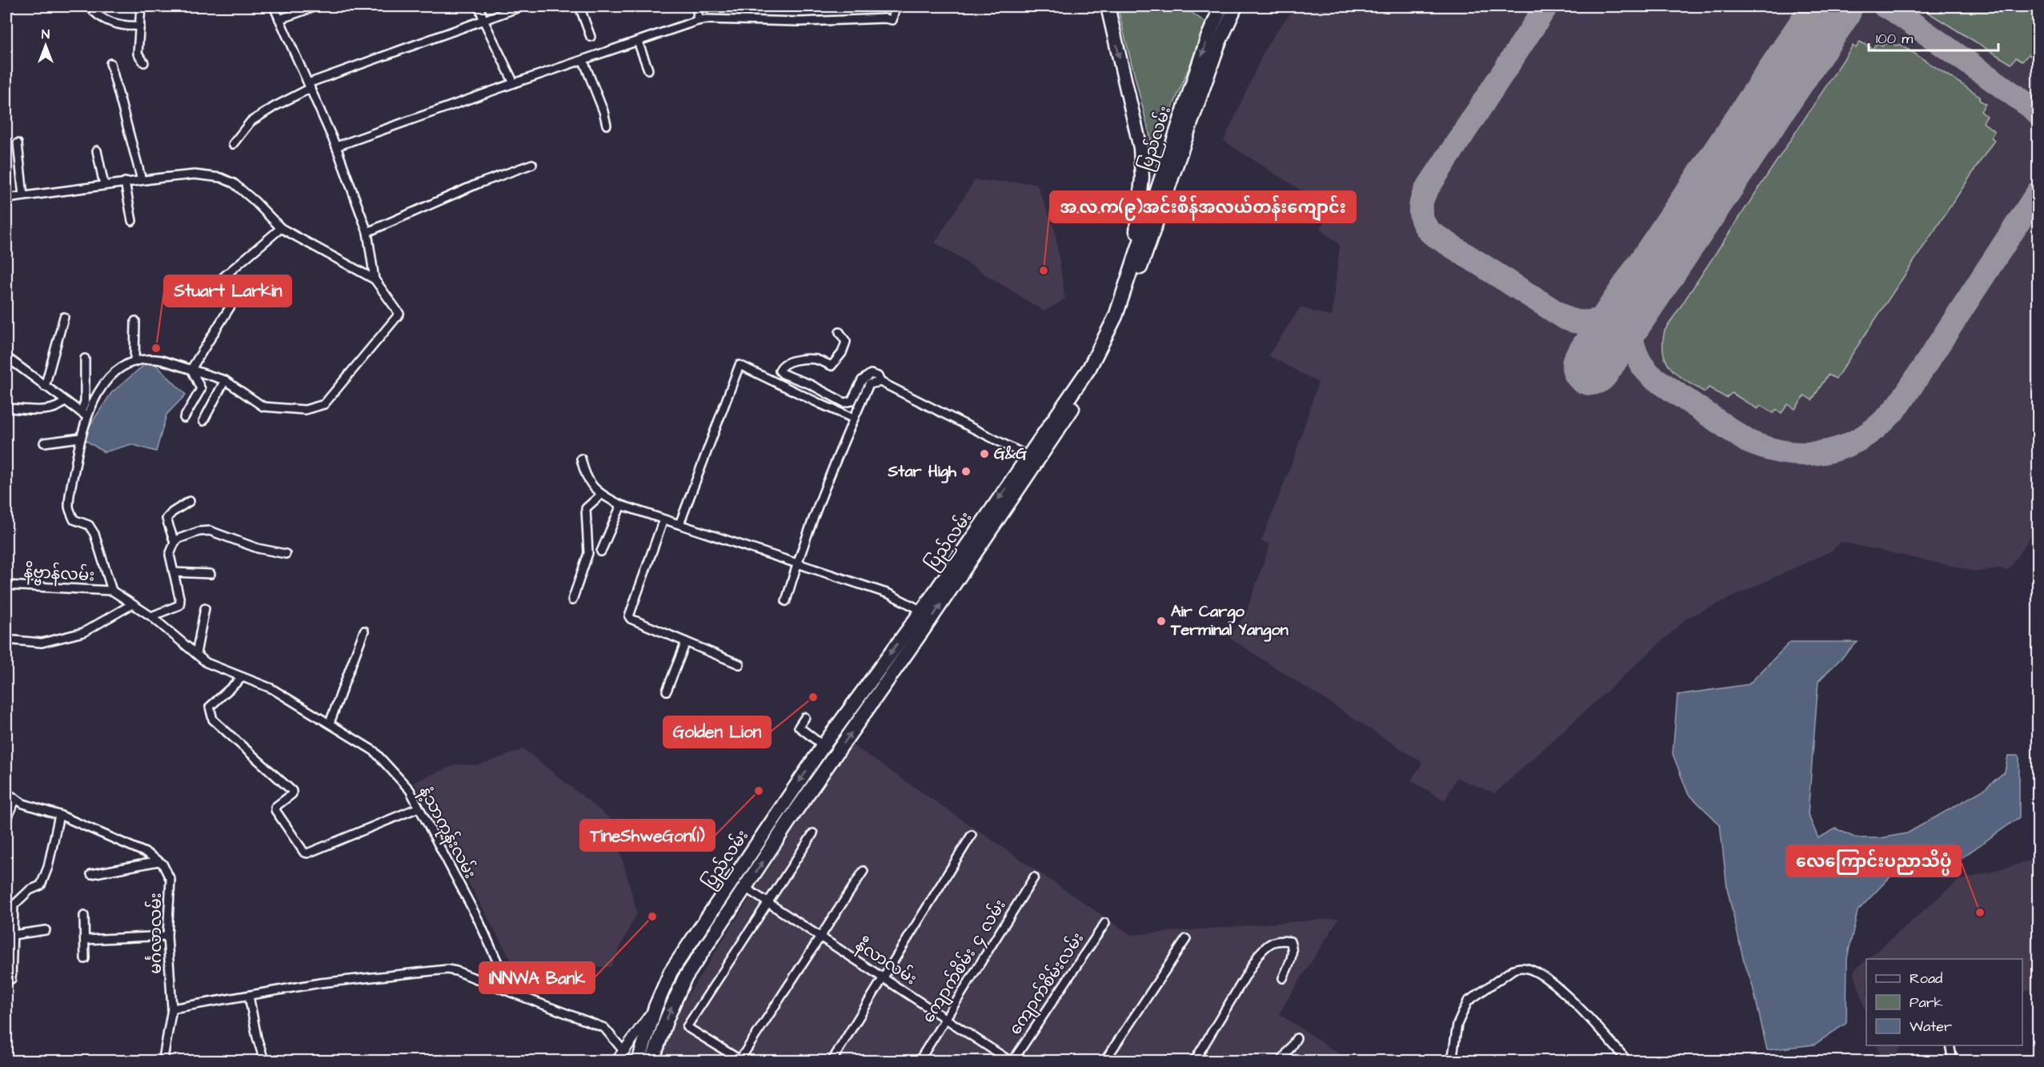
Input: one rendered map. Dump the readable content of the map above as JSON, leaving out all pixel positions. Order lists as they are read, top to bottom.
{
  "streets": {
    "highway": ["ပြည်လမ်း"],
    "street": [
      "နိဗ္ဗာန်လမ်း",
      "နံ့သာကုန်းလမ်း",
      "မင်္ဂလာလမ်း",
      "ကျောက်စိမ်း ၄ လမ်း",
      "နီလာလမ်း",
      "ကျောက်စိမ်းလမ်း"
    ]
  },
  "crossings": [
    ["ပြည်လမ်း", "နီလာလမ်း"],
    ["နိဗ္ဗာန်လမ်း", "နံ့သာကုန်းလမ်း"],
    ["ကျောက်စိမ်း ၄ လမ်း", "နီလာလမ်း"],
    ["နီလာလမ်း", "ကျောက်စိမ်းလမ်း"]
  ],
  "places": [
    "အ.လ.က(၉)အင်းစိန်အလယ်တန်းကျောင်း",
    "Stuart Larkin",
    "G&G",
    "Star High",
    "Air Cargo Terminal Yangon",
    "Golden Lion",
    "TineShweGon(1)",
    "လေကြောင်းပညာသိပ္ပံ",
    "INNWA Bank"
  ],
  "legend": ["Road", "Park", "Water"],
  "scale_bar": "100 m",
  "north": "top"
}
